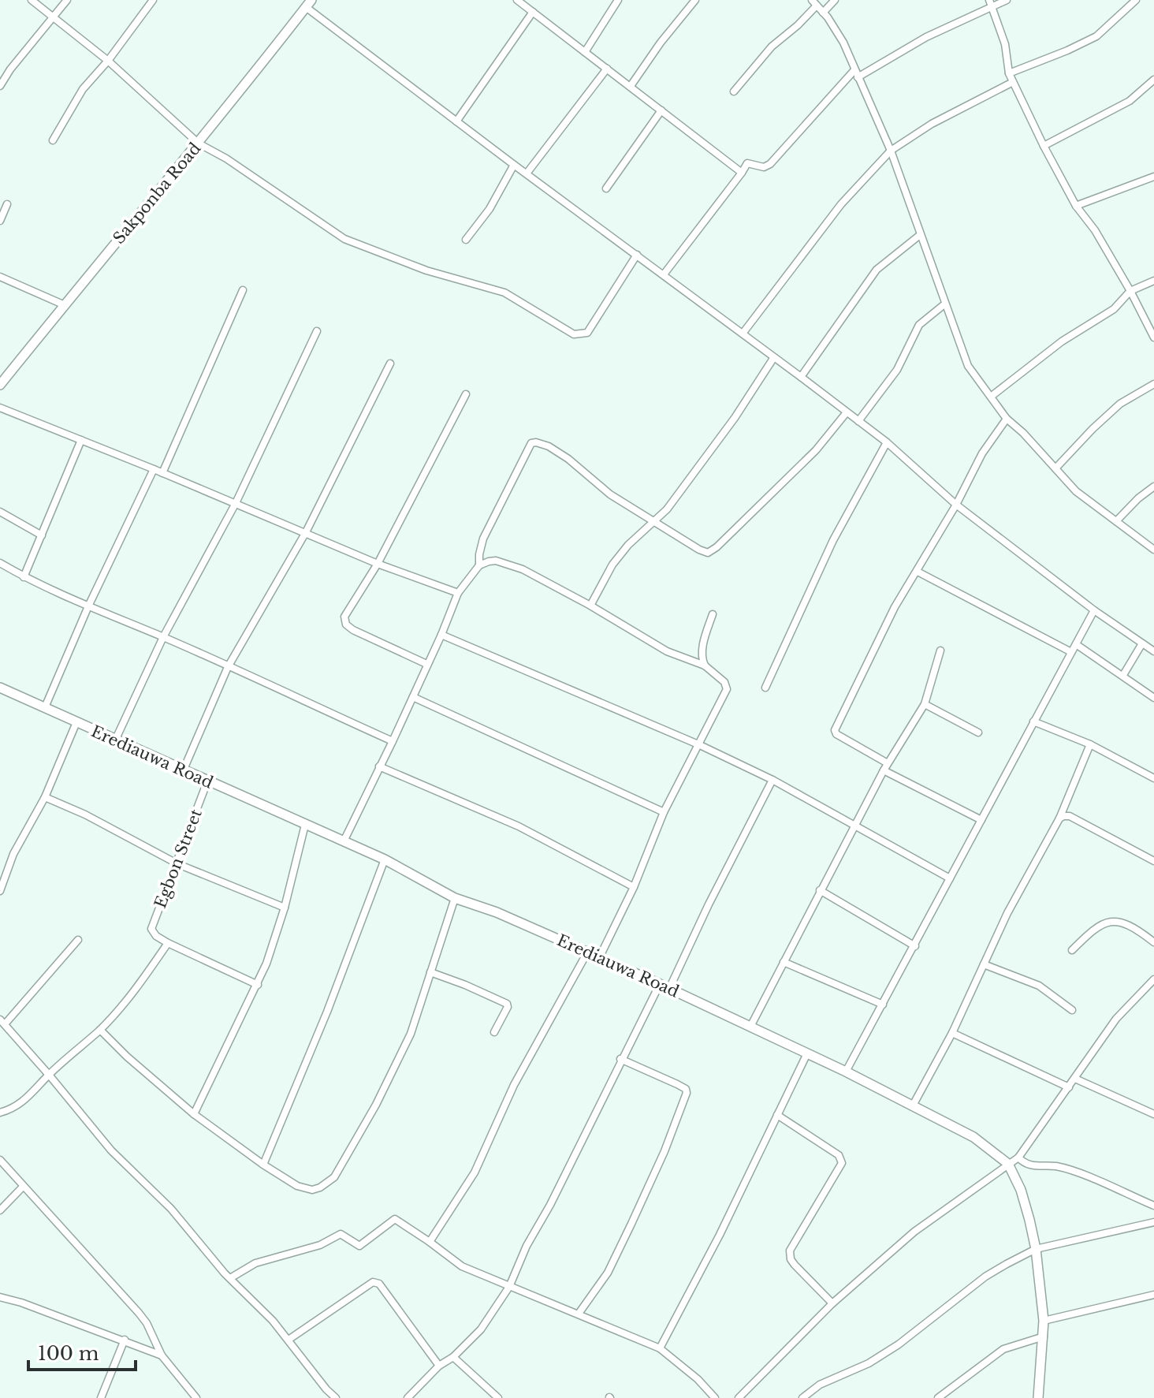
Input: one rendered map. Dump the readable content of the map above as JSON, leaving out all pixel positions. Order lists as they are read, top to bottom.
{
  "streets": {
    "street": ["Sakponba Road", "Erediauwa Road", "Egbon Street"]
  },
  "crossings": [
    ["Erediauwa Road", "Egbon Street"]
  ],
  "scale_bar": "100 m"
}
